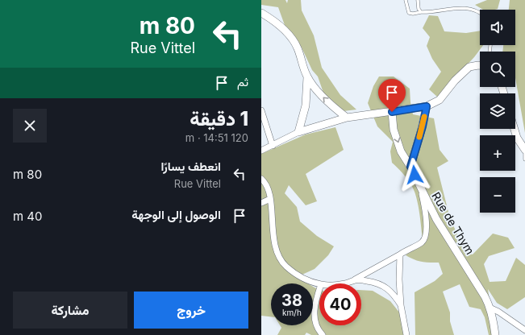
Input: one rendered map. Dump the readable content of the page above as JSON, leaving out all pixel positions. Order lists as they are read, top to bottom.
{
  "streets": {
    "street": ["Rue de Thym"]
  },
  "page": {
    "turn": ["80 m", "Rue Vittel"],
    "map_buttons": ["+", "−"],
    "then": "ثم",
    "heading": ["1 دقيقة", "120 m · 14:51"],
    "list": [
      {
        "name": "انعطف يسارًا",
        "note": "Rue Vittel",
        "value": "80 m"
      },
      {
        "name": "الوصول إلى الوجهة",
        "value": "40 m"
      }
    ],
    "speed": "38 km/h",
    "limit": "40",
    "buttons": ["خروج", "مشاركة"]
  }
}
